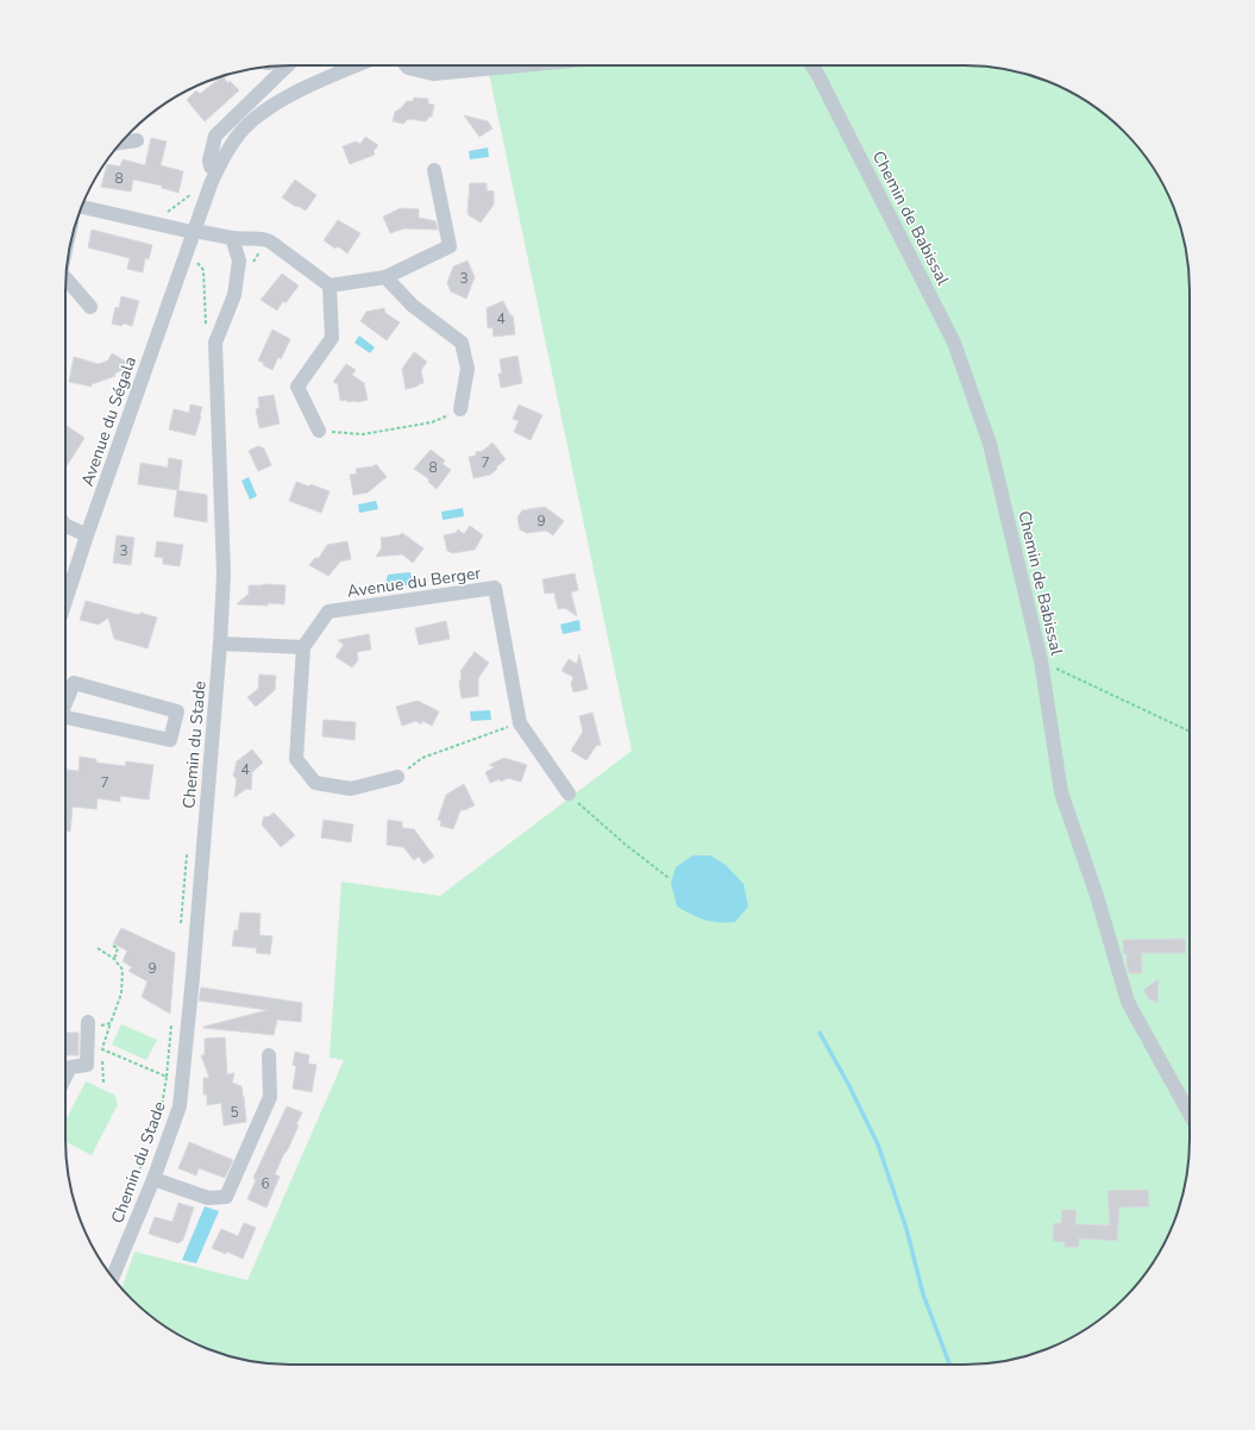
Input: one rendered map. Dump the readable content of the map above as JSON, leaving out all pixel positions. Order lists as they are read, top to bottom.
{
  "streets": {
    "street": [
      "Chemin de Babissal",
      "Avenue du Ségala",
      "Avenue du Berger",
      "Chemin du Stade"
    ]
  },
  "house_numbers": [
    "8",
    "3",
    "4",
    "7",
    "8",
    "9",
    "3",
    "4",
    "7",
    "9",
    "5",
    "6"
  ]
}
